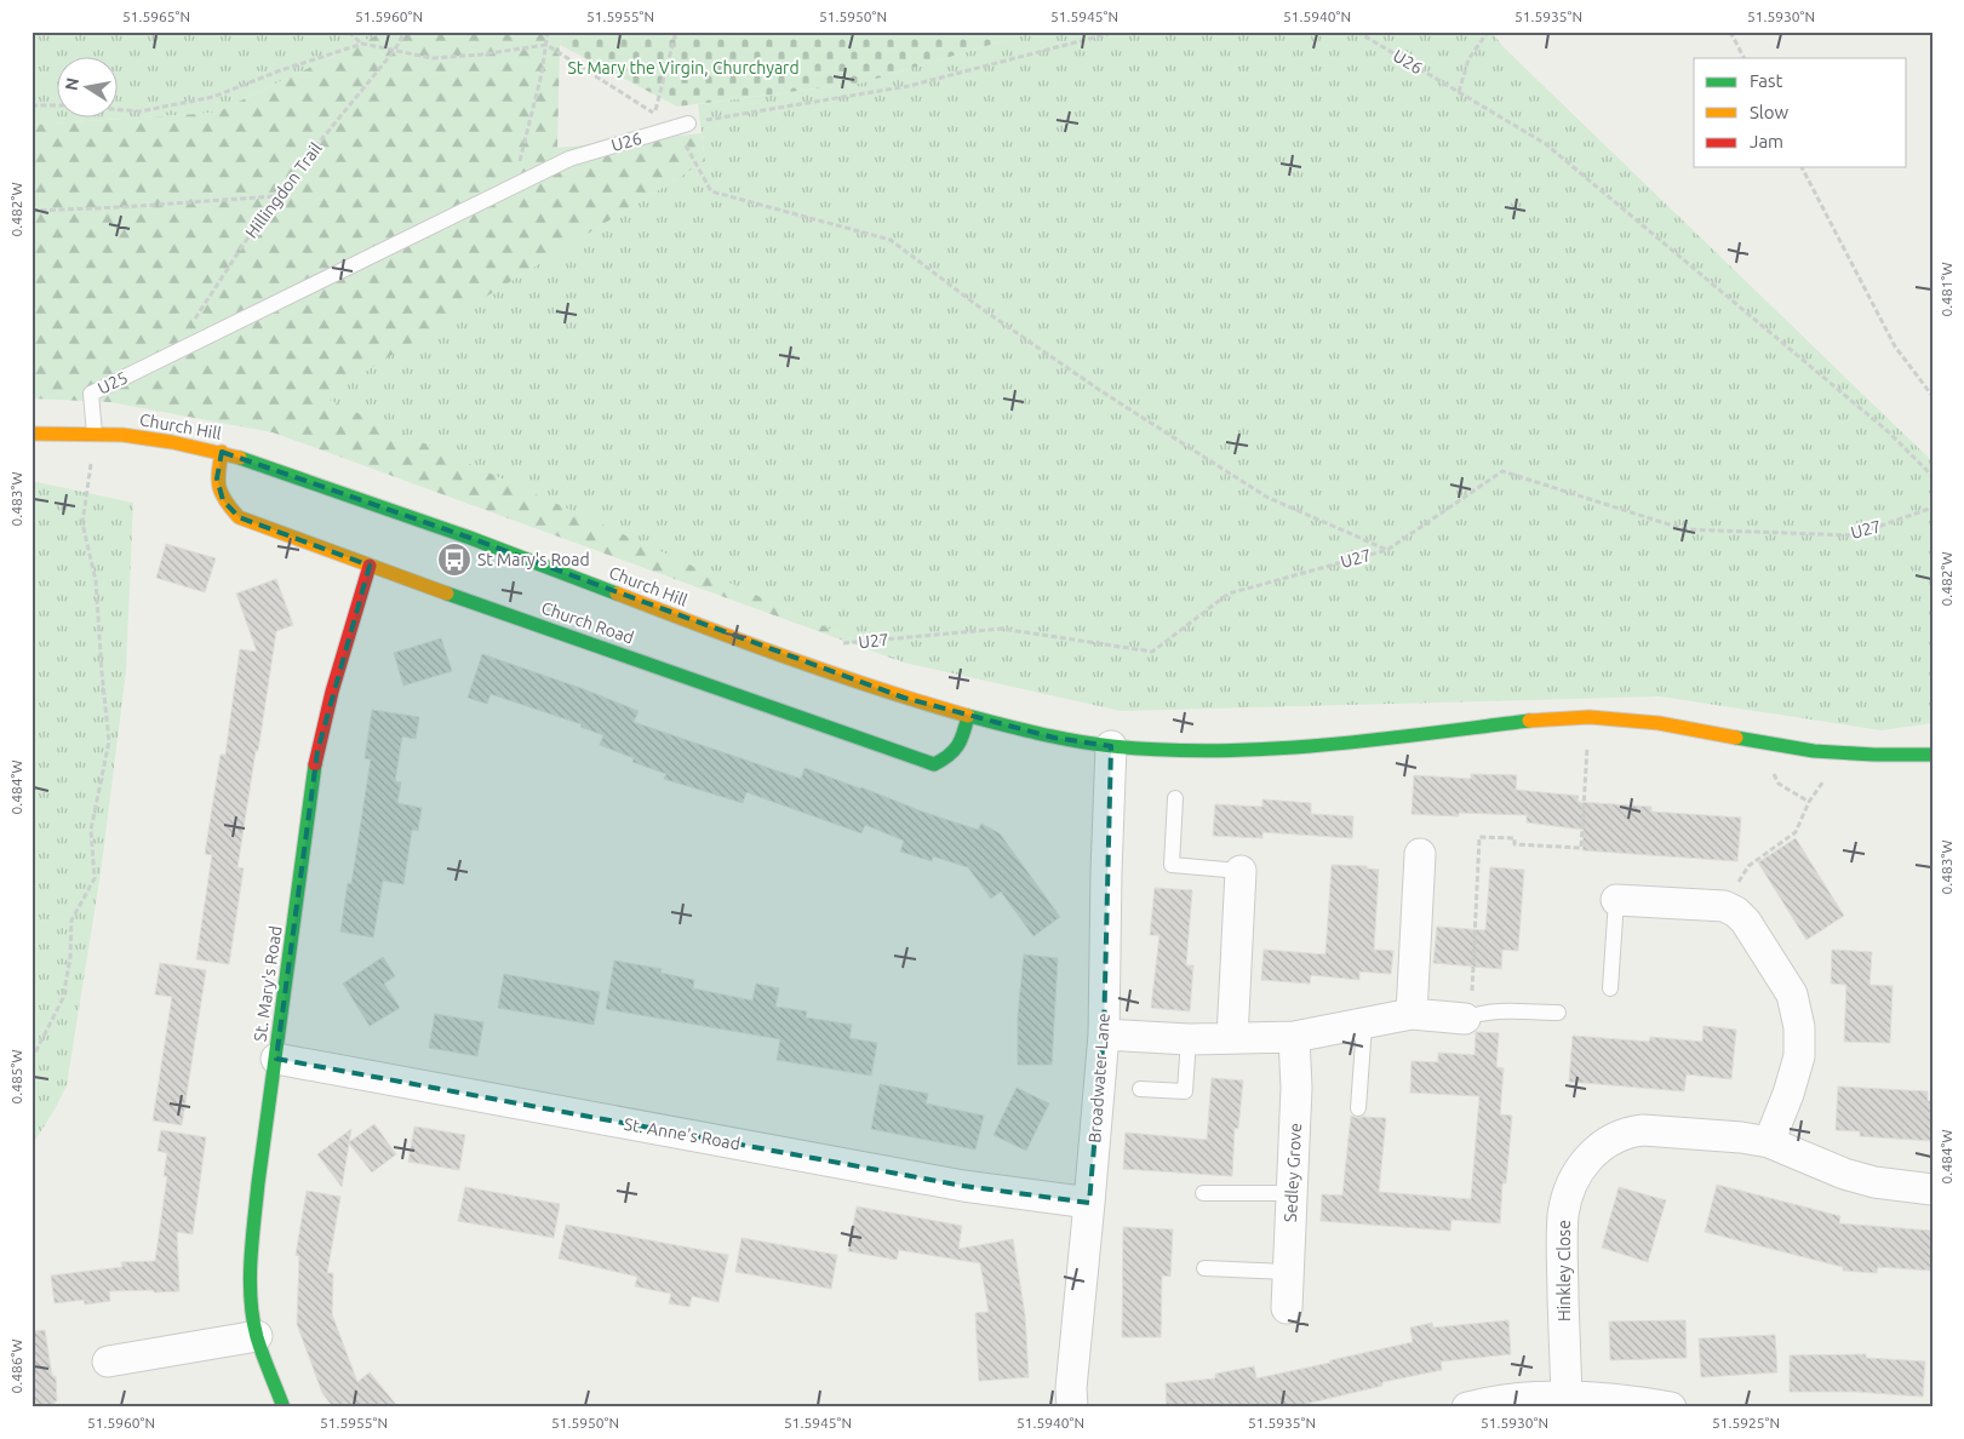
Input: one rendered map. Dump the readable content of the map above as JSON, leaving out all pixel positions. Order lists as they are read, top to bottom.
{
  "streets": {
    "street": [
      "Church Hill",
      "Church Road",
      "St. Mary's Road",
      "Broadwater Lane",
      "St. Anne's Road",
      "Sedley Grove",
      "Hinkley Close"
    ],
    "lane": ["U26", "U25"],
    "path": ["Hillingdon Trail", "U27"]
  },
  "crossings": [
    ["U26", "Hillingdon Trail"],
    ["U26", "U25"],
    ["Hillingdon Trail", "U25"],
    ["U25", "Church Hill"],
    ["Church Hill", "Church Road"],
    ["Church Hill", "Broadwater Lane"],
    ["Church Road", "St. Mary's Road"],
    ["St. Mary's Road", "St. Anne's Road"],
    ["Broadwater Lane", "St. Anne's Road"]
  ],
  "parks": ["St Mary the Virgin, Churchyard"],
  "places": {
    "bus stop": ["St Mary's Road"]
  },
  "legend": ["Fast", "Slow", "Jam"],
  "north": "left",
  "coordinates": [
    "51.5965°N",
    "51.5960°N",
    "51.5955°N",
    "51.5950°N",
    "51.5945°N",
    "51.5940°N",
    "51.5935°N",
    "51.5930°N",
    "0.482°W",
    "0.481°W",
    "0.483°W",
    "0.484°W",
    "0.485°W",
    "0.486°W",
    "51.5925°N"
  ]
}
